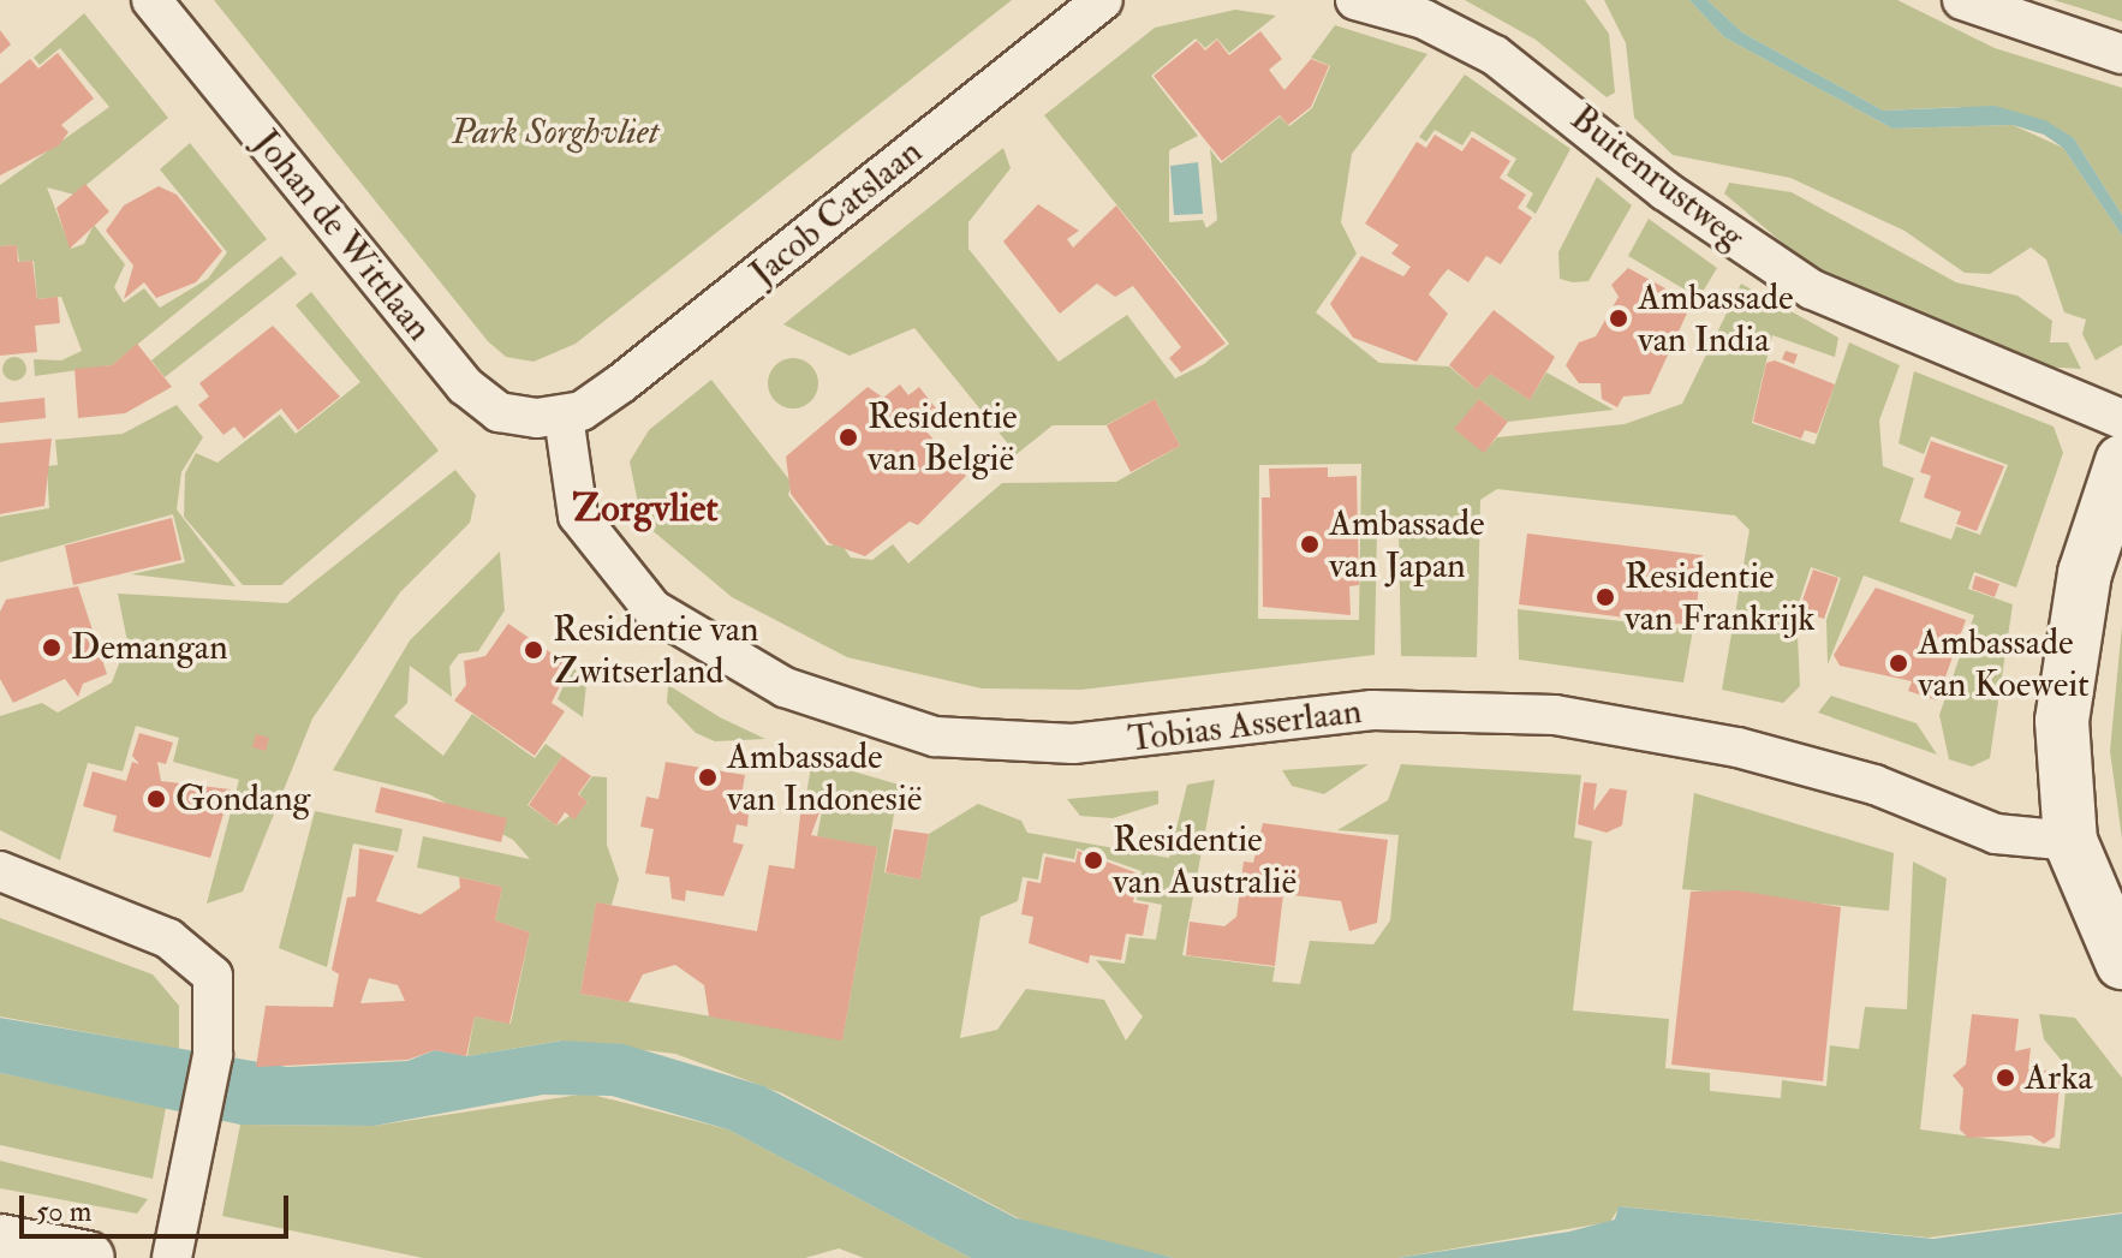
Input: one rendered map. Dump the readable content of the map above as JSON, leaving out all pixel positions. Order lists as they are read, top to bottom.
{
  "streets": {
    "street": [
      "Buitenrustweg",
      "Jacob Catslaan",
      "Johan de Wittlaan",
      "Tobias Asserlaan"
    ]
  },
  "crossings": [
    ["Jacob Catslaan", "Johan de Wittlaan"],
    ["Jacob Catslaan", "Tobias Asserlaan"],
    ["Johan de Wittlaan", "Tobias Asserlaan"]
  ],
  "districts": ["Zorgvliet"],
  "parks": ["Park Sorghvliet"],
  "places": [
    "Ambassade van India",
    "Residentie van België",
    "Ambassade van Japan",
    "Residentie van Frankrijk",
    "Demangan",
    "Residentie van Zwitserland",
    "Ambassade van Koeweit",
    "Ambassade van Indonesië",
    "Gondang",
    "Residentie van Australië",
    "Arka"
  ],
  "scale_bar": "50 m"
}
